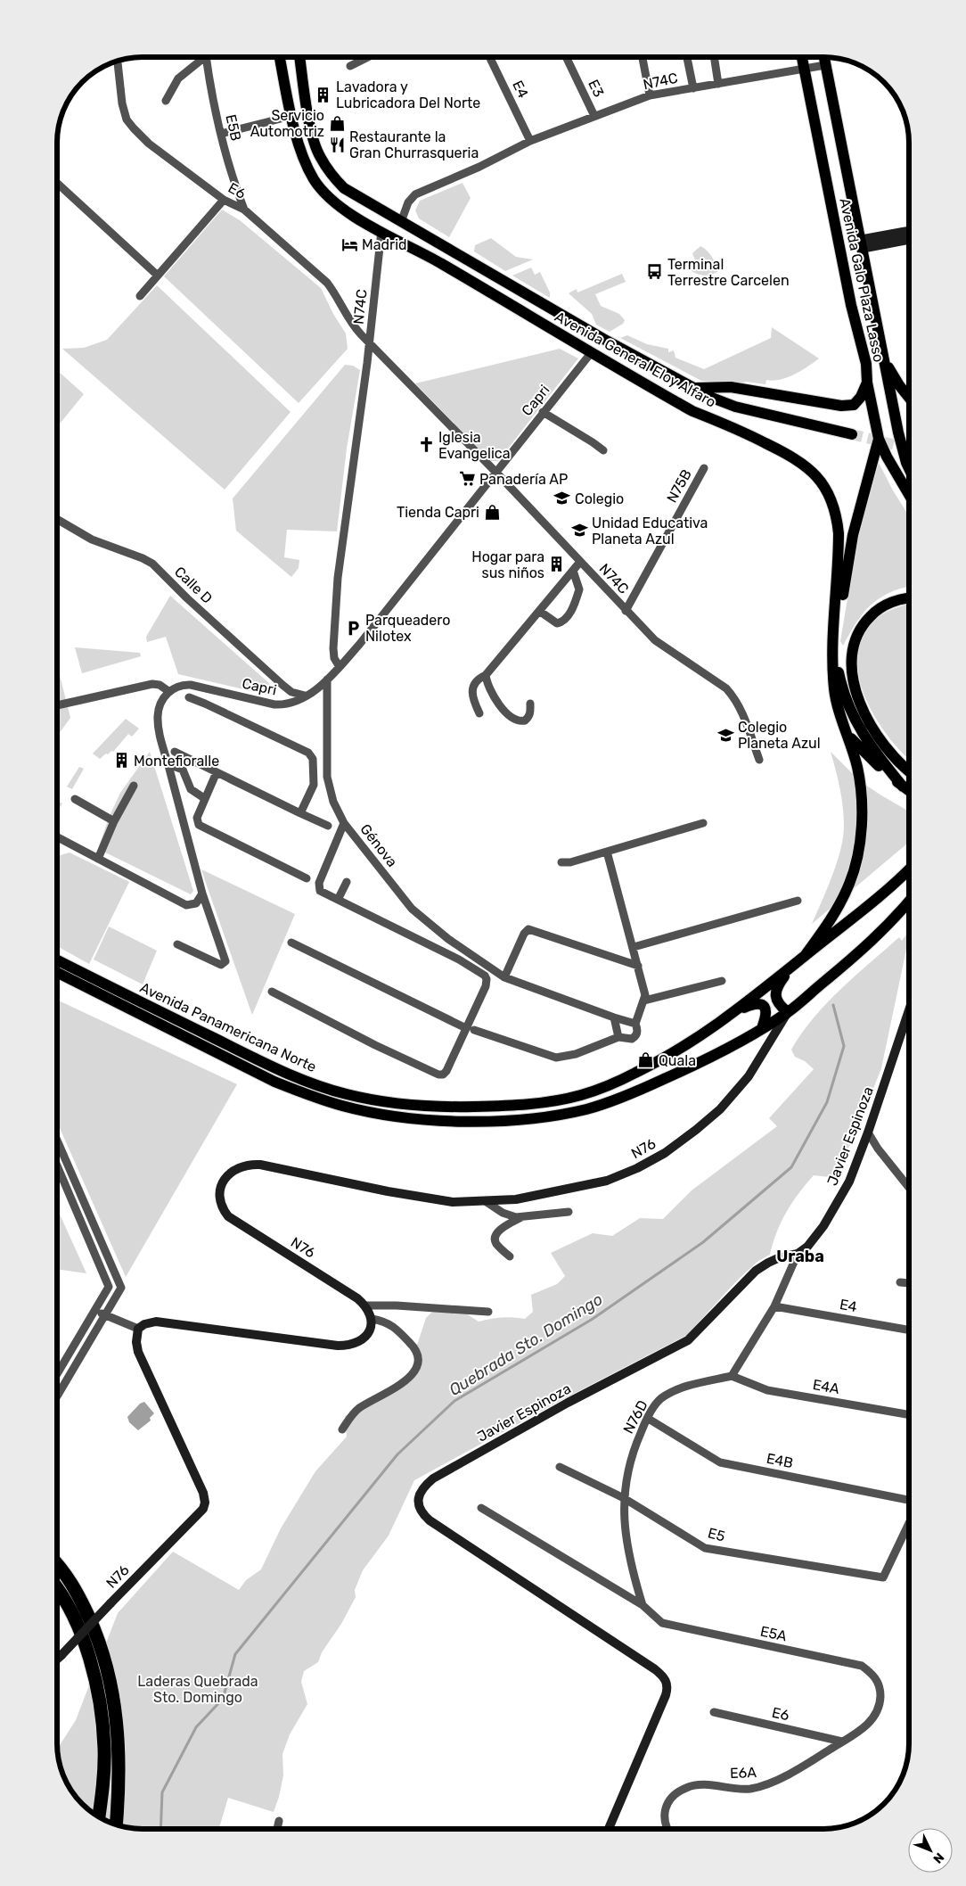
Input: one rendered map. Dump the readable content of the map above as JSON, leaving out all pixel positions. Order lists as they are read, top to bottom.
{
  "streets": {
    "main road": ["Avenida Galo Plaza Lasso", "Avenida General Eloy Alfaro", "Avenida Panamericana Norte"],
    "street": [
      "N74C",
      "E3",
      "E4",
      "E5B",
      "E6",
      "Capri",
      "N75B",
      "Calle D",
      "Génova",
      "Javier Espinoza",
      "N76",
      "E4A",
      "N76D",
      "E4B",
      "E5",
      "E5A",
      "E6A"
    ]
  },
  "crossings": [
    ["N74C", "E3"],
    ["N74C", "E4"],
    ["N74C", "E6"],
    ["N74C", "Avenida Galo Plaza Lasso"],
    ["N74C", "Avenida General Eloy Alfaro"],
    ["N74C", "Capri"],
    ["N74C", "N75B"],
    ["E5B", "E6"],
    ["E6", "E6A"],
    ["Avenida General Eloy Alfaro", "Capri"],
    ["Capri", "Calle D"],
    ["Capri", "Génova"],
    ["Avenida Panamericana Norte", "N76"],
    ["E4A", "N76D"],
    ["N76D", "E4B"],
    ["N76D", "E5"],
    ["N76D", "E5A"],
    ["E5A", "E6A"]
  ],
  "districts": ["Uraba"],
  "water": ["Quebrada Sto. Domingo"],
  "parks": ["Laderas Quebrada Sto. Domingo"],
  "places": {
    "building": ["Lavadora y Lubricadora Del Norte", "Hogar para sus niños", "Montefioralle"],
    "shop": ["Servicio Automotriz", "Tienda Capri", "Quala"],
    "restaurant": ["Restaurante la Gran Churrasqueria"],
    "hotel": ["Madrid"],
    "bus stop": ["Terminal Terrestre Carcelen"],
    "church": ["Iglesia Evangelica"],
    "supermarket": ["Panadería AP"],
    "school or university": ["Colegio", "Unidad Educativa Planeta Azul", "Colegio Planeta Azul"],
    "parking": ["Parqueadero Nilotex"]
  },
  "north": "bottom right"
}
